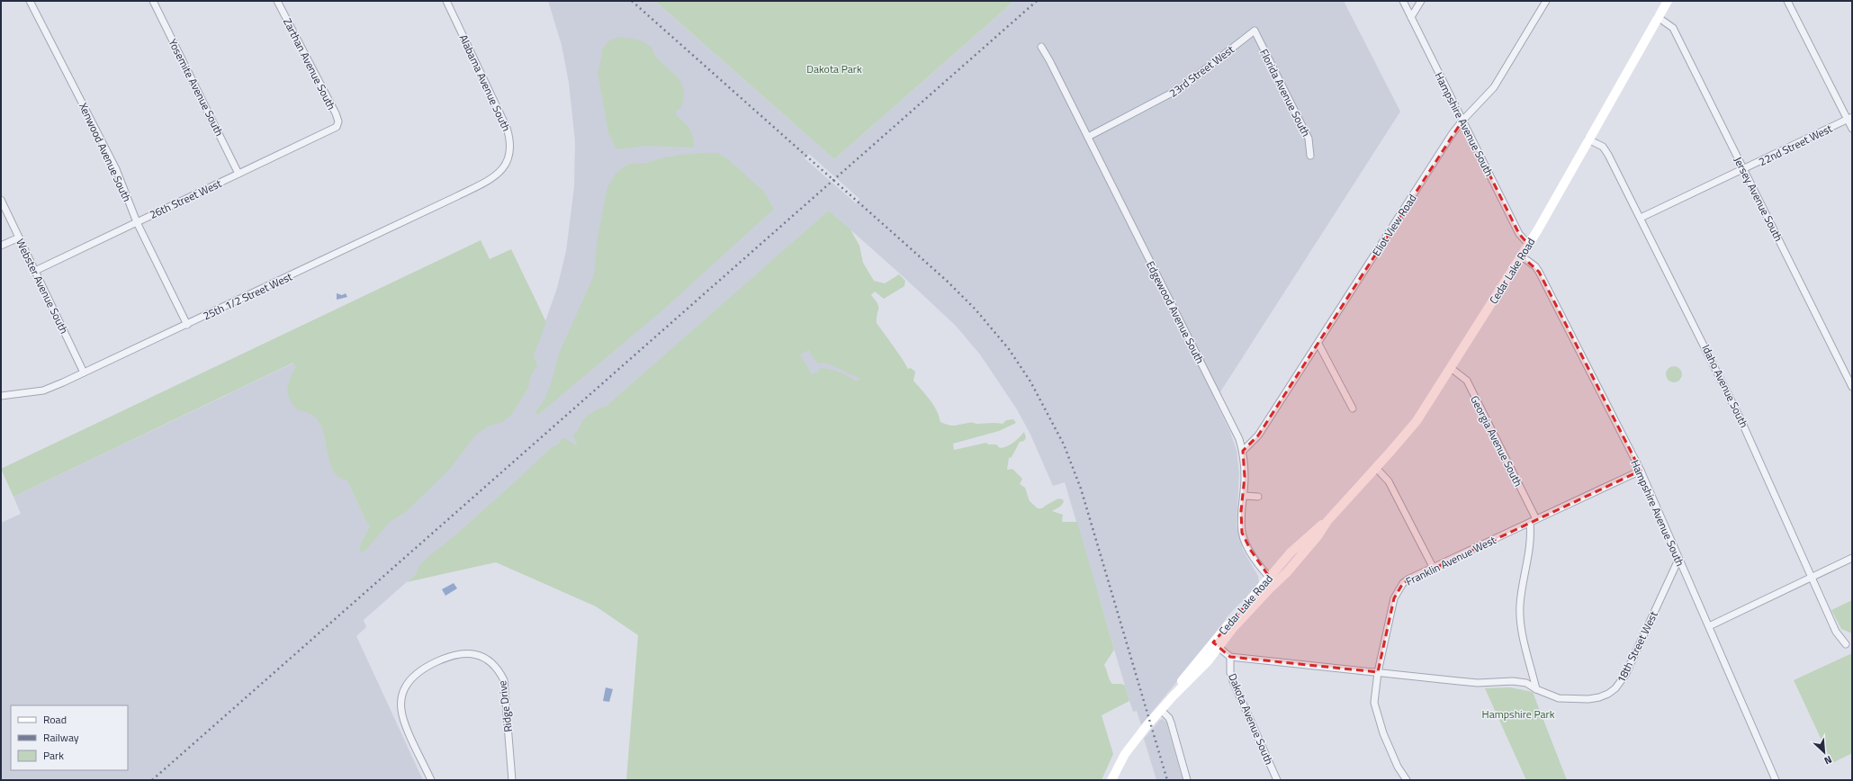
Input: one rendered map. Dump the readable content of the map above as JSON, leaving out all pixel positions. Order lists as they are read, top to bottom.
{
  "streets": {
    "street": [
      "Zarthan Avenue South",
      "23rd Street West",
      "Alabama Avenue South",
      "Yosemite Avenue South",
      "Florida Avenue South",
      "Hampshire Avenue South",
      "22nd Street West",
      "Xenwood Avenue South",
      "26th Street West",
      "Jersey Avenue South",
      "Eliot View Road",
      "Cedar Lake Road",
      "Webster Avenue South",
      "25th 1/2 Street West",
      "Edgewood Avenue South",
      "Idaho Avenue South",
      "Georgia Avenue South",
      "Franklin Avenue West",
      "18th Street West",
      "Ridge Drive",
      "Dakota Avenue South"
    ]
  },
  "crossings": [
    ["Zarthan Avenue South", "26th Street West"],
    ["23rd Street West", "Florida Avenue South"],
    ["23rd Street West", "Edgewood Avenue South"],
    ["Alabama Avenue South", "25th 1/2 Street West"],
    ["Yosemite Avenue South", "26th Street West"],
    ["Hampshire Avenue South", "Eliot View Road"],
    ["Hampshire Avenue South", "Cedar Lake Road"],
    ["Hampshire Avenue South", "Franklin Avenue West"],
    ["Hampshire Avenue South", "18th Street West"],
    ["22nd Street West", "Jersey Avenue South"],
    ["22nd Street West", "Idaho Avenue South"],
    ["Xenwood Avenue South", "26th Street West"],
    ["Xenwood Avenue South", "25th 1/2 Street West"],
    ["26th Street West", "Webster Avenue South"],
    ["Jersey Avenue South", "Cedar Lake Road"],
    ["Eliot View Road", "Edgewood Avenue South"],
    ["Cedar Lake Road", "Edgewood Avenue South"],
    ["Cedar Lake Road", "Idaho Avenue South"],
    ["Cedar Lake Road", "Georgia Avenue South"],
    ["Webster Avenue South", "25th 1/2 Street West"],
    ["Georgia Avenue South", "Franklin Avenue West"],
    ["Georgia Avenue South", "18th Street West"],
    ["Franklin Avenue West", "18th Street West"]
  ],
  "parks": ["Dakota Park", "Hampshire Park"],
  "legend": ["Road", "Railway", "Park"],
  "north": "bottom right"
}
